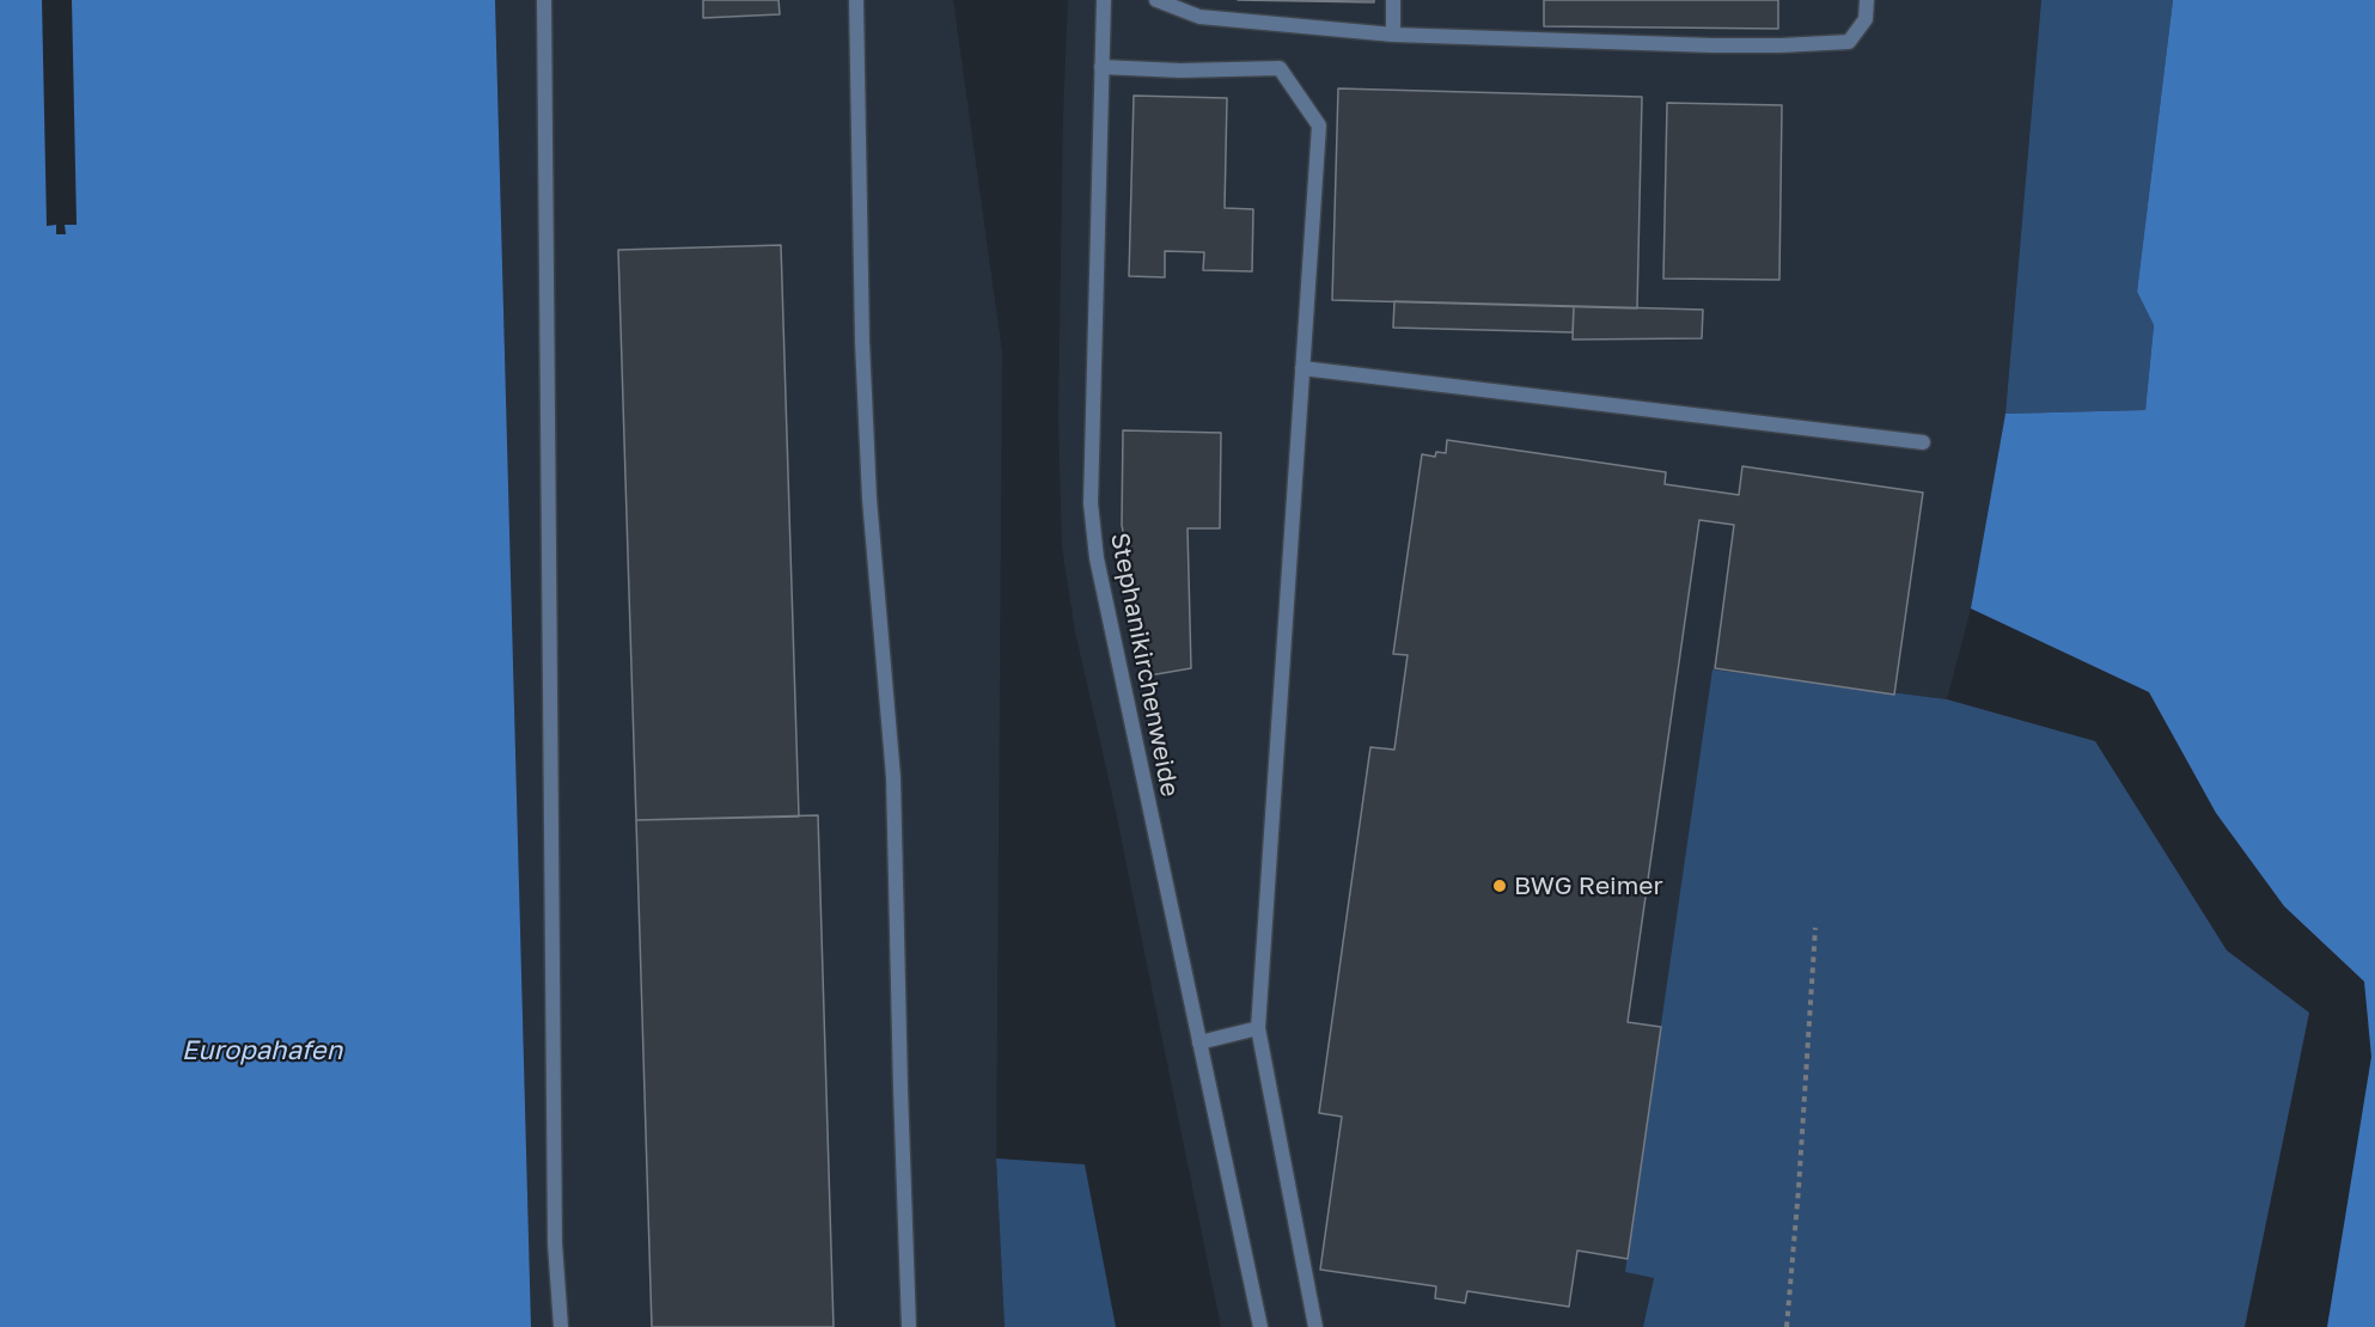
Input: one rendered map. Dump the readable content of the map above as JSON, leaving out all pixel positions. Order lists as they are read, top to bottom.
{
  "streets": {
    "street": ["Stephanikirchenweide"]
  },
  "water": ["Europahafen"],
  "places": ["BWG Reimer"]
}
